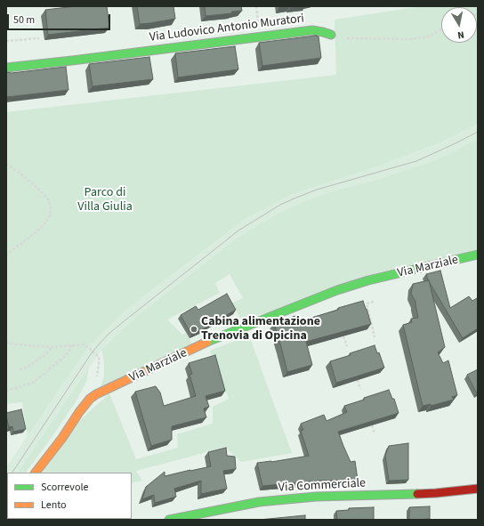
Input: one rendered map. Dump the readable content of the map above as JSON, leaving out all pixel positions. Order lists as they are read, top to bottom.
{
  "streets": {
    "street": ["Via Ludovico Antonio Muratori", "Via Marziale", "Via Commerciale"]
  },
  "parks": ["Parco di Villa Giulia"],
  "places": ["Cabina alimentazione Trenovia di Opicina"],
  "legend": ["Scorrevole", "Lento"],
  "scale_bar": "50 m",
  "north": "bottom"
}
